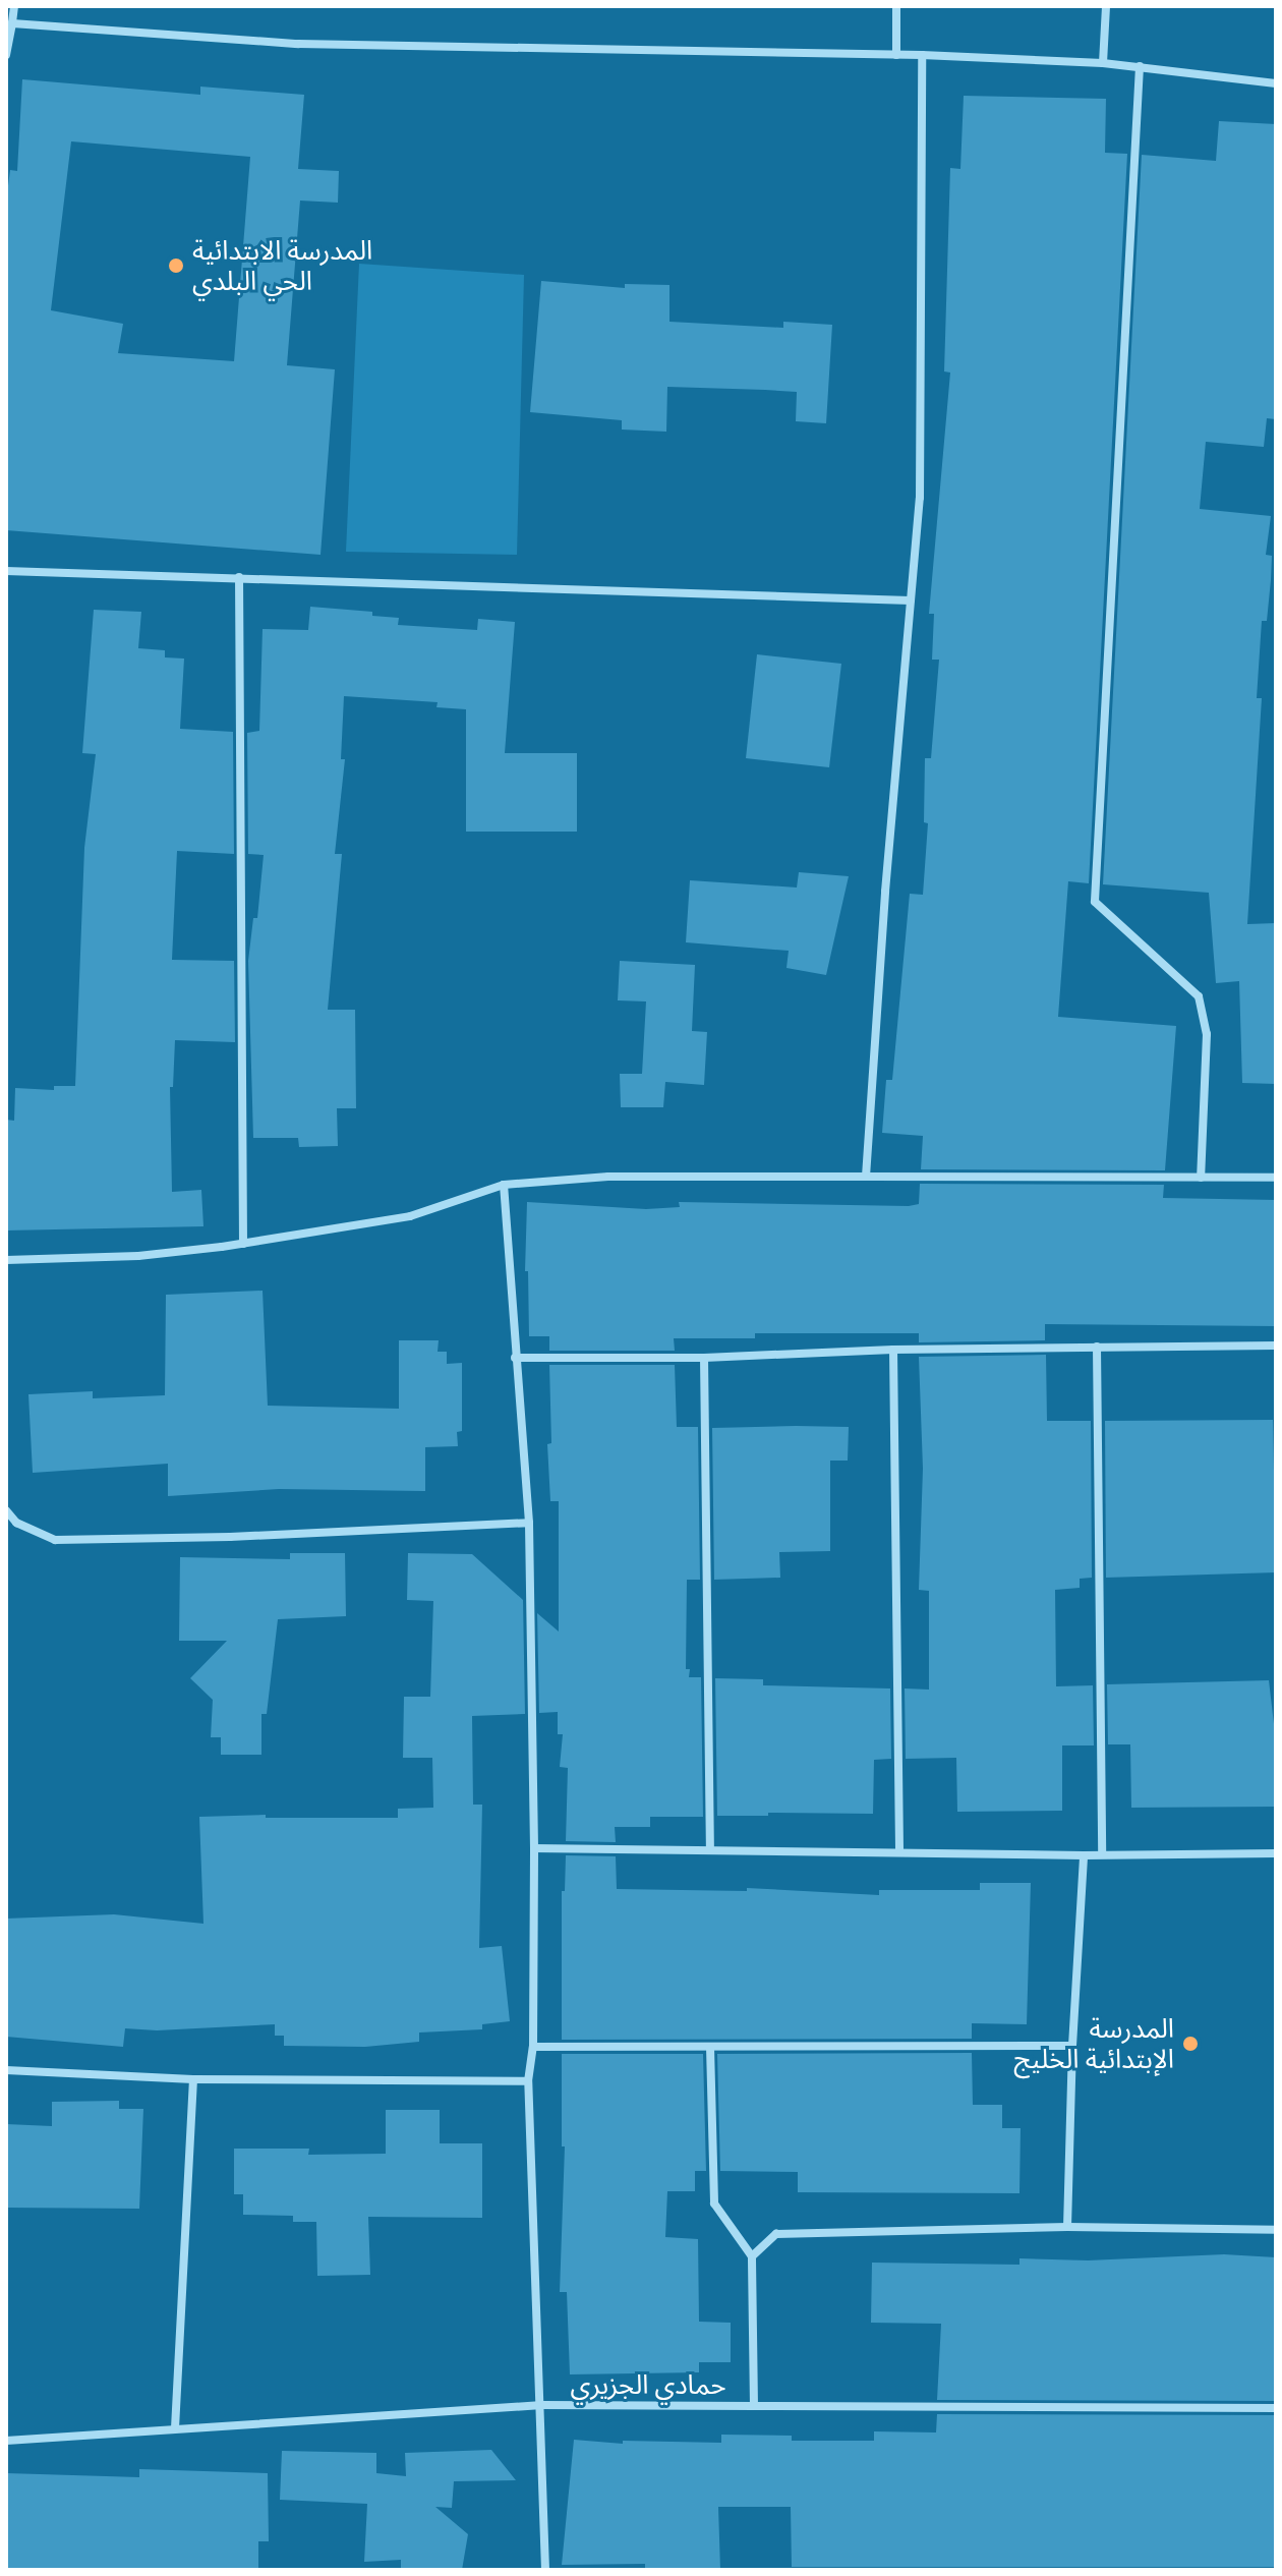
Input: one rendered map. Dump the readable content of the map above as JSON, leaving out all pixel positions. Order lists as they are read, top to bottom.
{
  "streets": {
    "street": ["حمادي الجزيري"]
  },
  "places": ["المدرسة الابتدائية الحي البلدي", "المدرسة الإبتدائية الخليج"]
}
